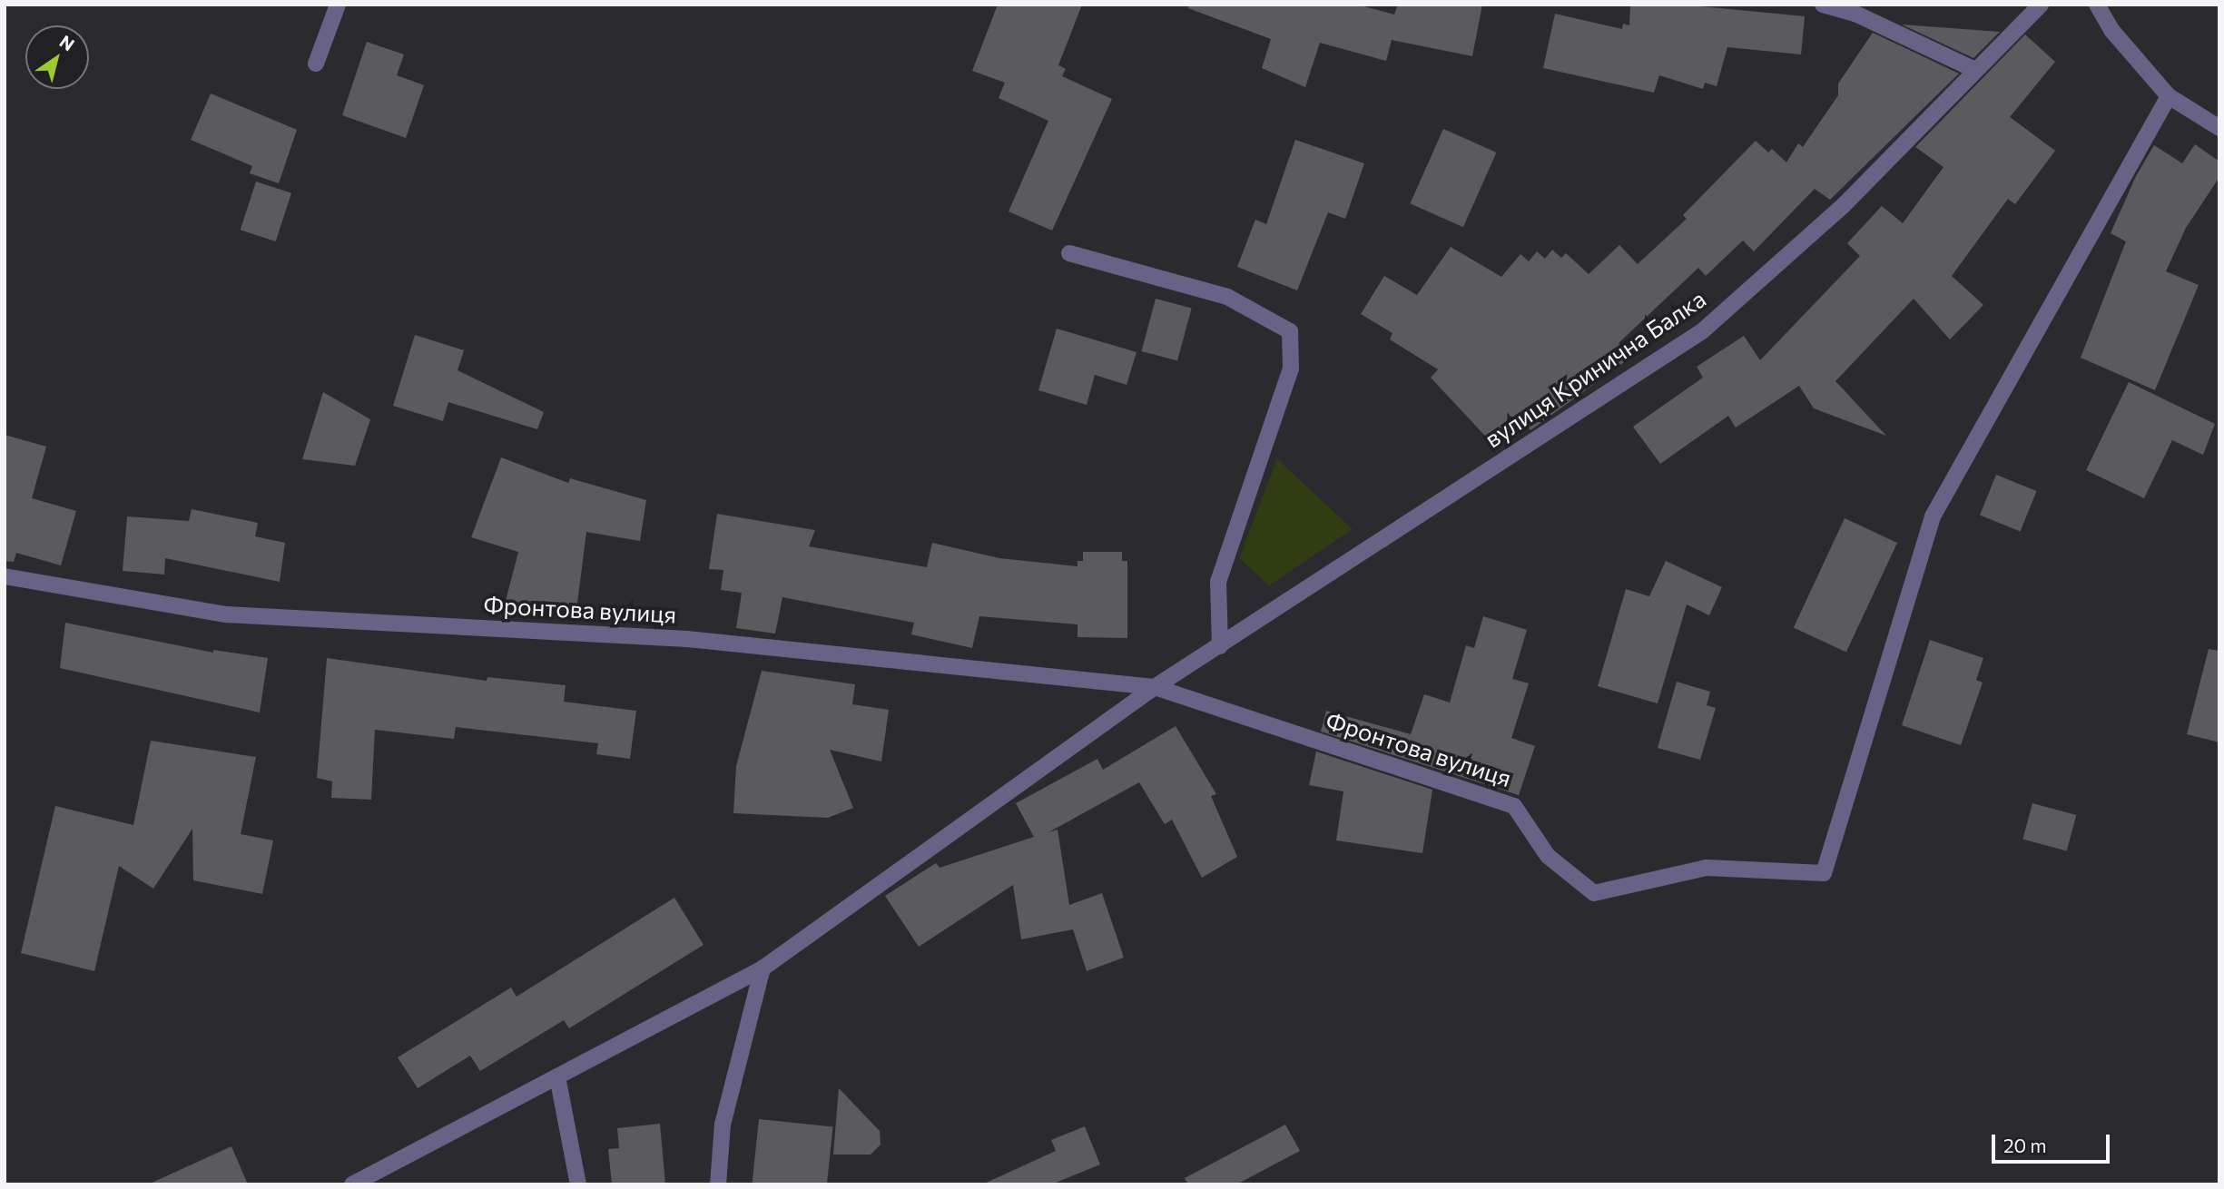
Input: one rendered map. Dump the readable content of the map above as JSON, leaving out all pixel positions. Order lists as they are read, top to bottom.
{
  "streets": {
    "street": ["вулиця Кринична Балка", "Фронтова вулиця"]
  },
  "crossings": [
    ["вулиця Кринична Балка", "Фронтова вулиця"]
  ],
  "scale_bar": "20 m",
  "north": "top right"
}
